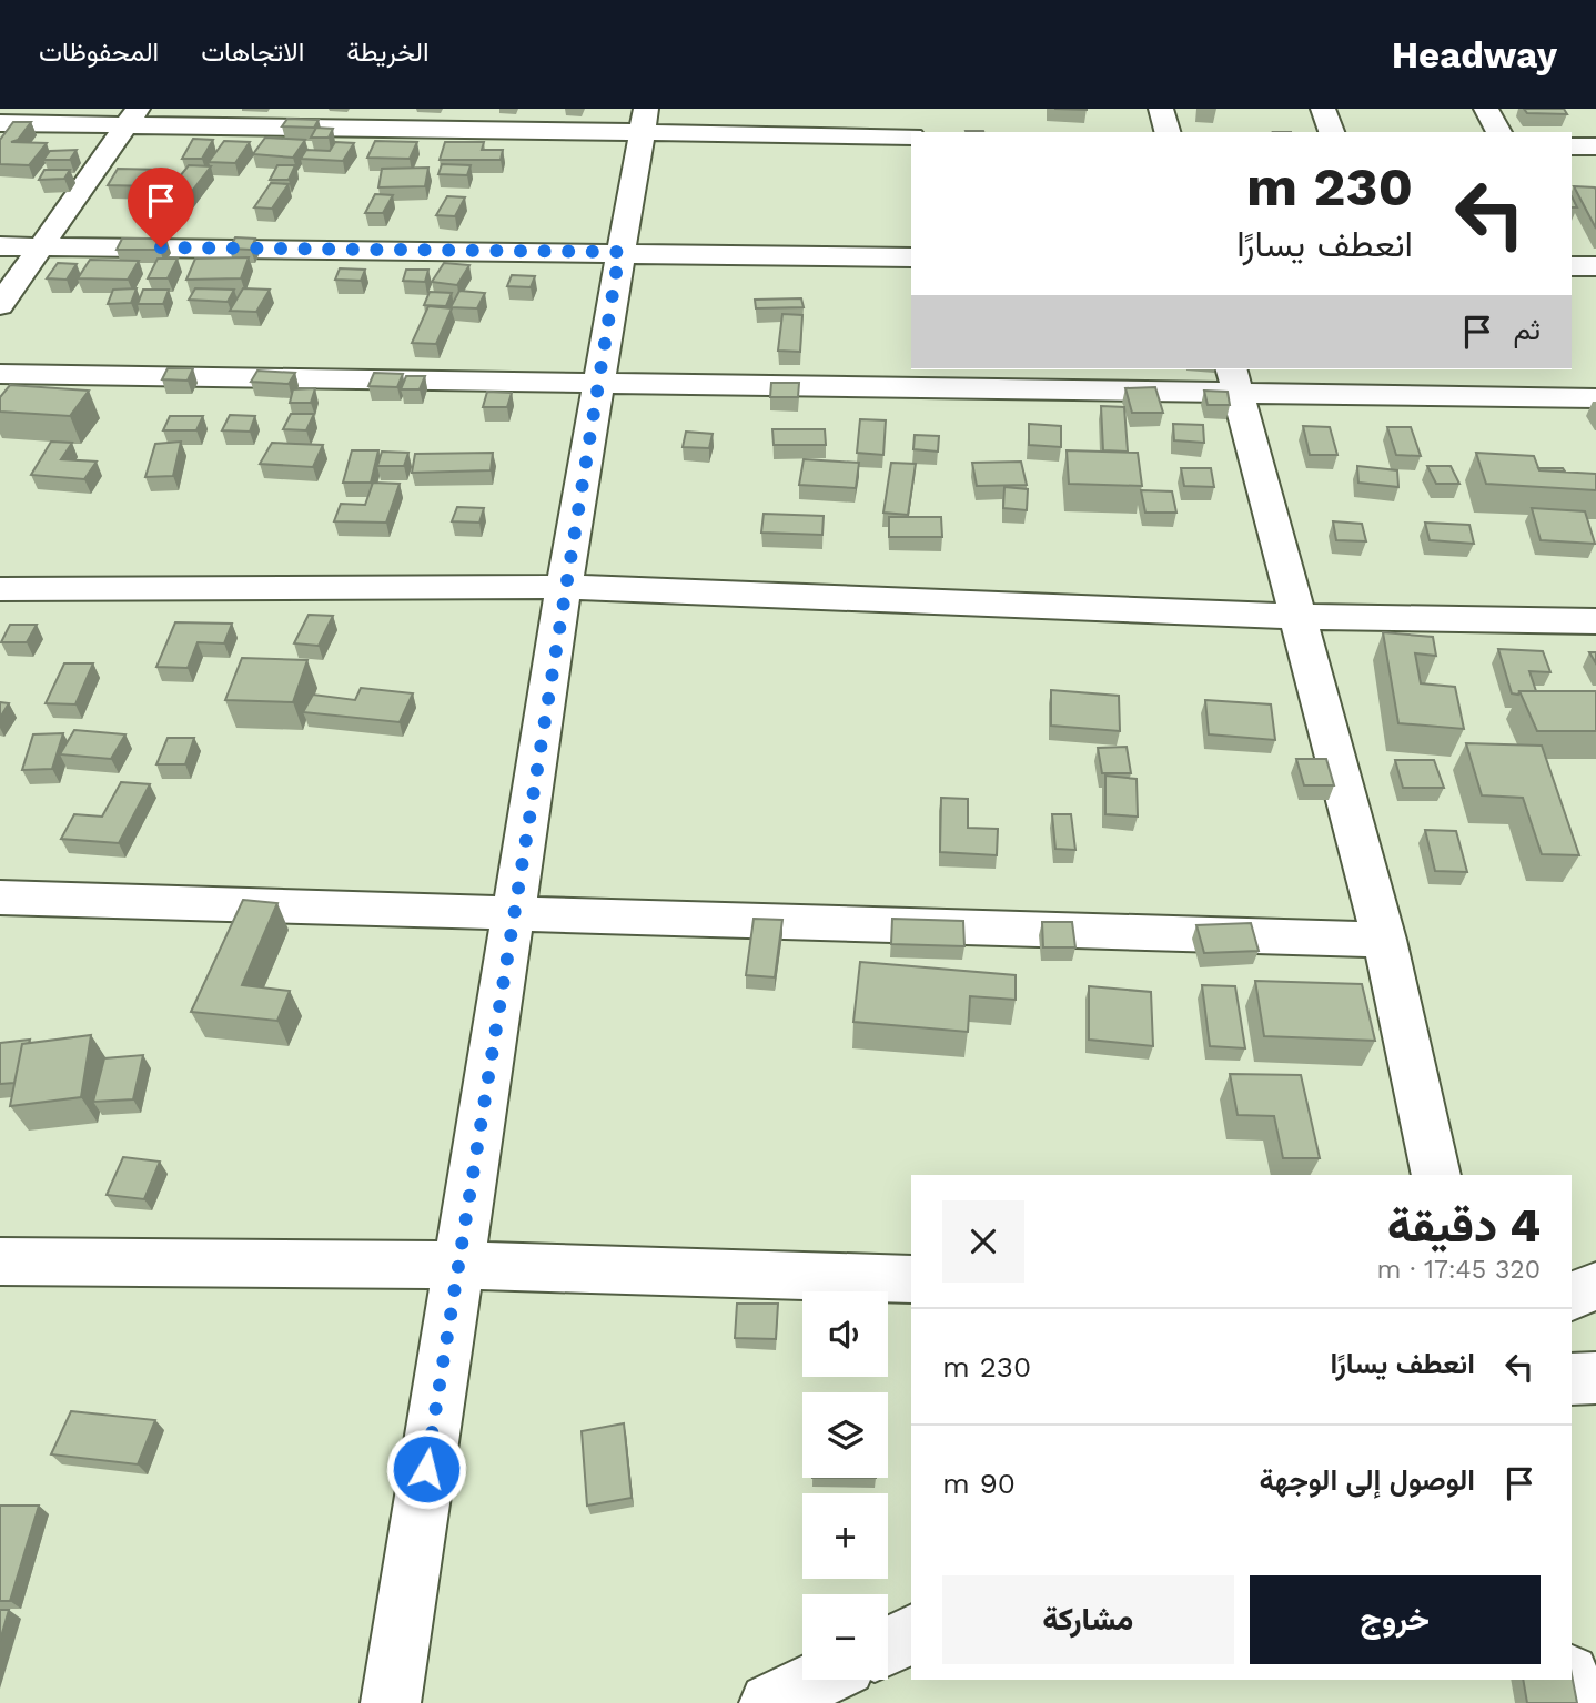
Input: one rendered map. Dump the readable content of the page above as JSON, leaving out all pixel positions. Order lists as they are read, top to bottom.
{
  "page": {
    "header": "Headway",
    "nav": ["الخريطة", "الاتجاهات", "المحفوظات"],
    "turn": ["230 m", "انعطف يسارًا"],
    "then": "ثم",
    "heading": ["4 دقيقة", "320 m · 17:45"],
    "map_buttons": ["+", "−"],
    "list": [
      {
        "name": "انعطف يسارًا",
        "value": "230 m"
      },
      {
        "name": "الوصول إلى الوجهة",
        "value": "90 m"
      }
    ],
    "buttons": ["خروج", "مشاركة"]
  }
}
